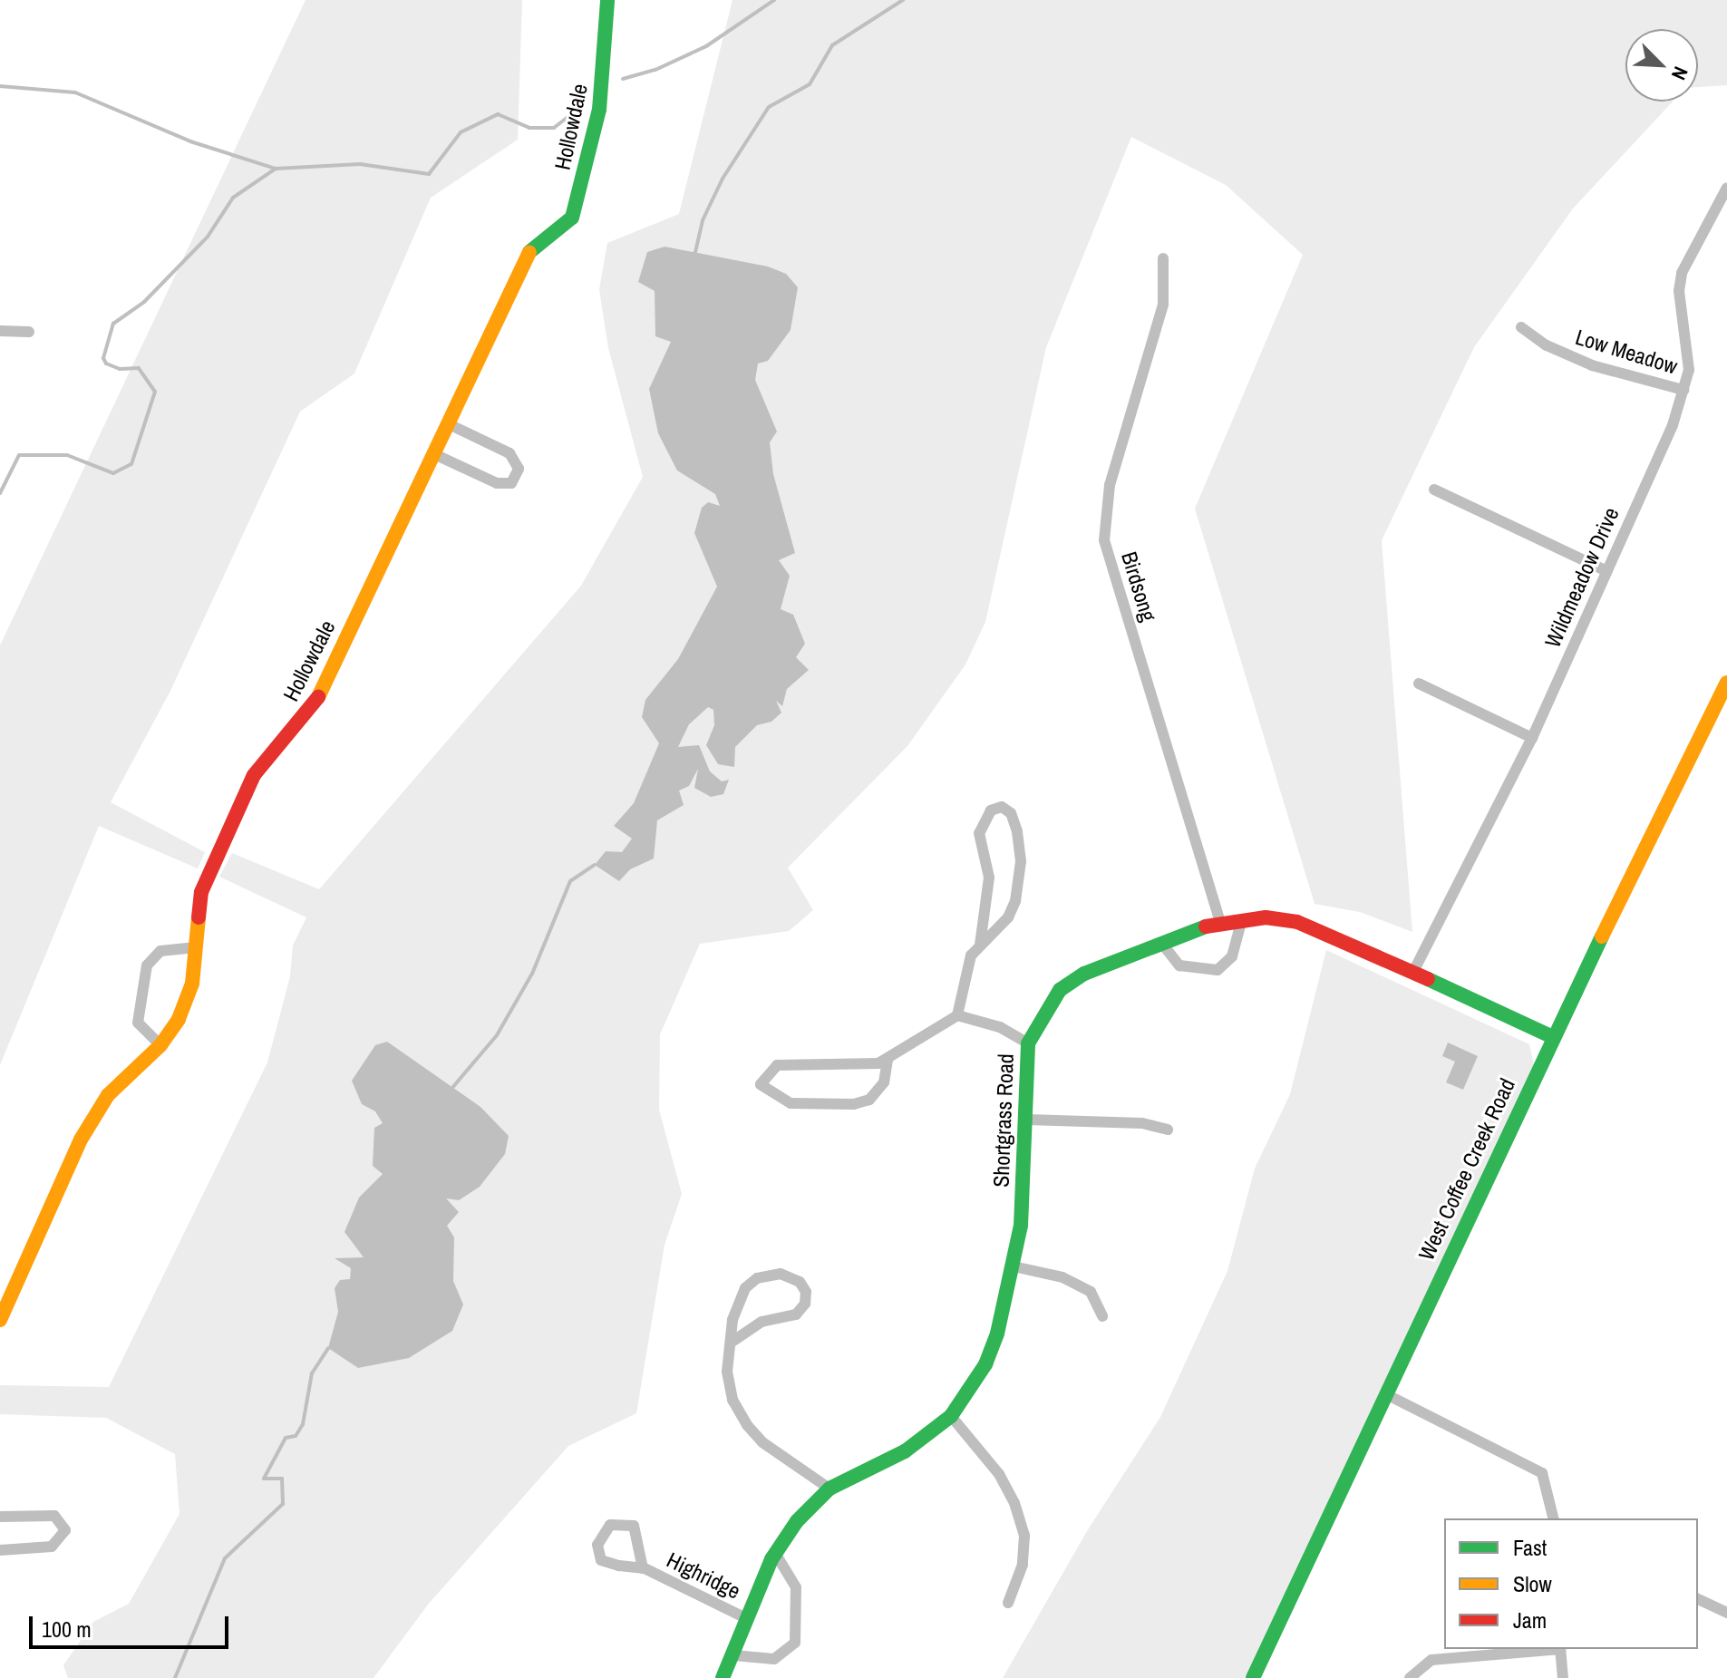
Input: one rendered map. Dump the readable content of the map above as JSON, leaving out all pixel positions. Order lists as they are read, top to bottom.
{
  "streets": {
    "street": [
      "Hollowdale",
      "Low Meadow",
      "Wildmeadow Drive",
      "Birdsong",
      "Shortgrass Road",
      "West Coffee Creek Road",
      "Highridge"
    ]
  },
  "crossings": [
    ["Low Meadow", "Wildmeadow Drive"],
    ["Wildmeadow Drive", "Shortgrass Road"],
    ["Birdsong", "Shortgrass Road"],
    ["Shortgrass Road", "West Coffee Creek Road"],
    ["Shortgrass Road", "Highridge"]
  ],
  "legend": ["Fast", "Slow", "Jam"],
  "scale_bar": "100 m",
  "north": "bottom right"
}
